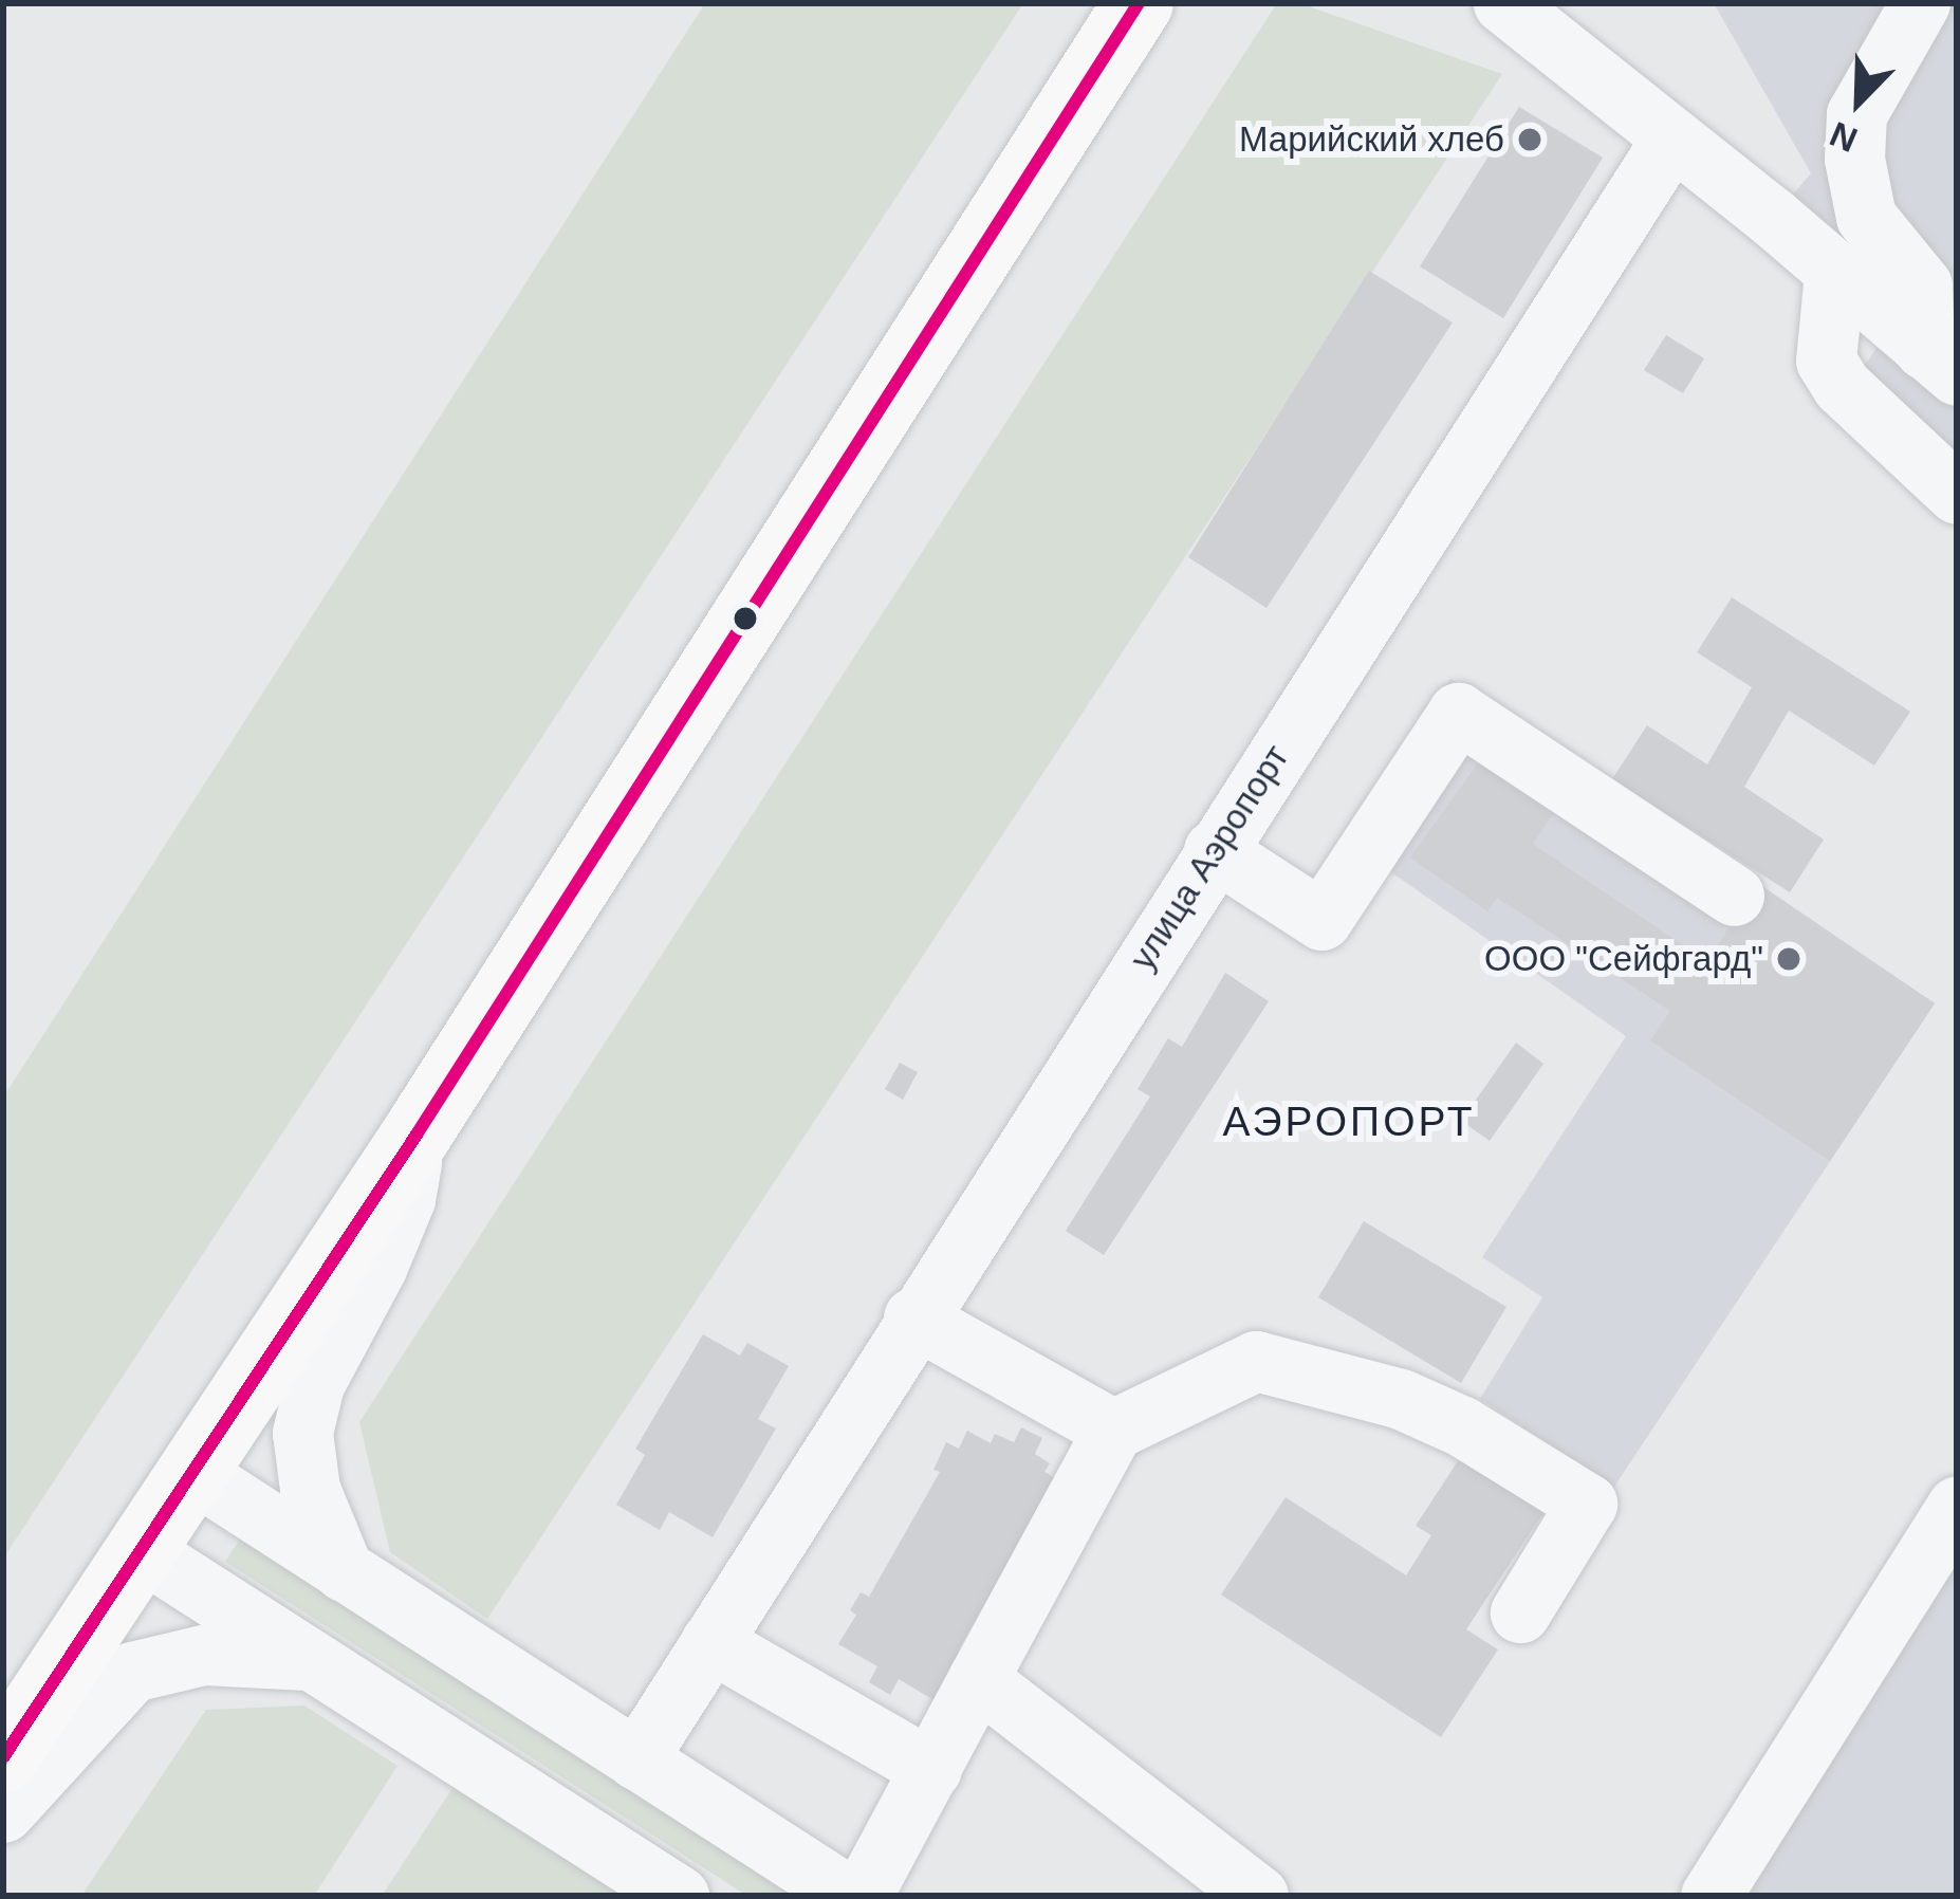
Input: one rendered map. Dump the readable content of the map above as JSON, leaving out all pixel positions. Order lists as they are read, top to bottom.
{
  "streets": {
    "street": ["улица Аэропорт"]
  },
  "districts": ["АЭРОПОРТ"],
  "places": ["Марийский хлеб", "ООО \"Сейфгард\""],
  "north": "bottom left"
}
